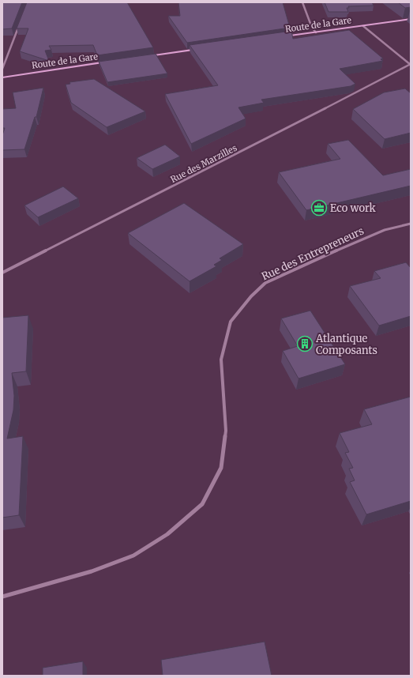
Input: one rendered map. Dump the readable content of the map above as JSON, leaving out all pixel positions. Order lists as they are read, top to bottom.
{
  "streets": {
    "main road": ["Route de la Gare"],
    "street": ["Rue des Marzilles", "Rue des Entrepreneurs"]
  },
  "places": {
    "office": ["Eco work"],
    "building": ["Atlantique Composants"]
  }
}
